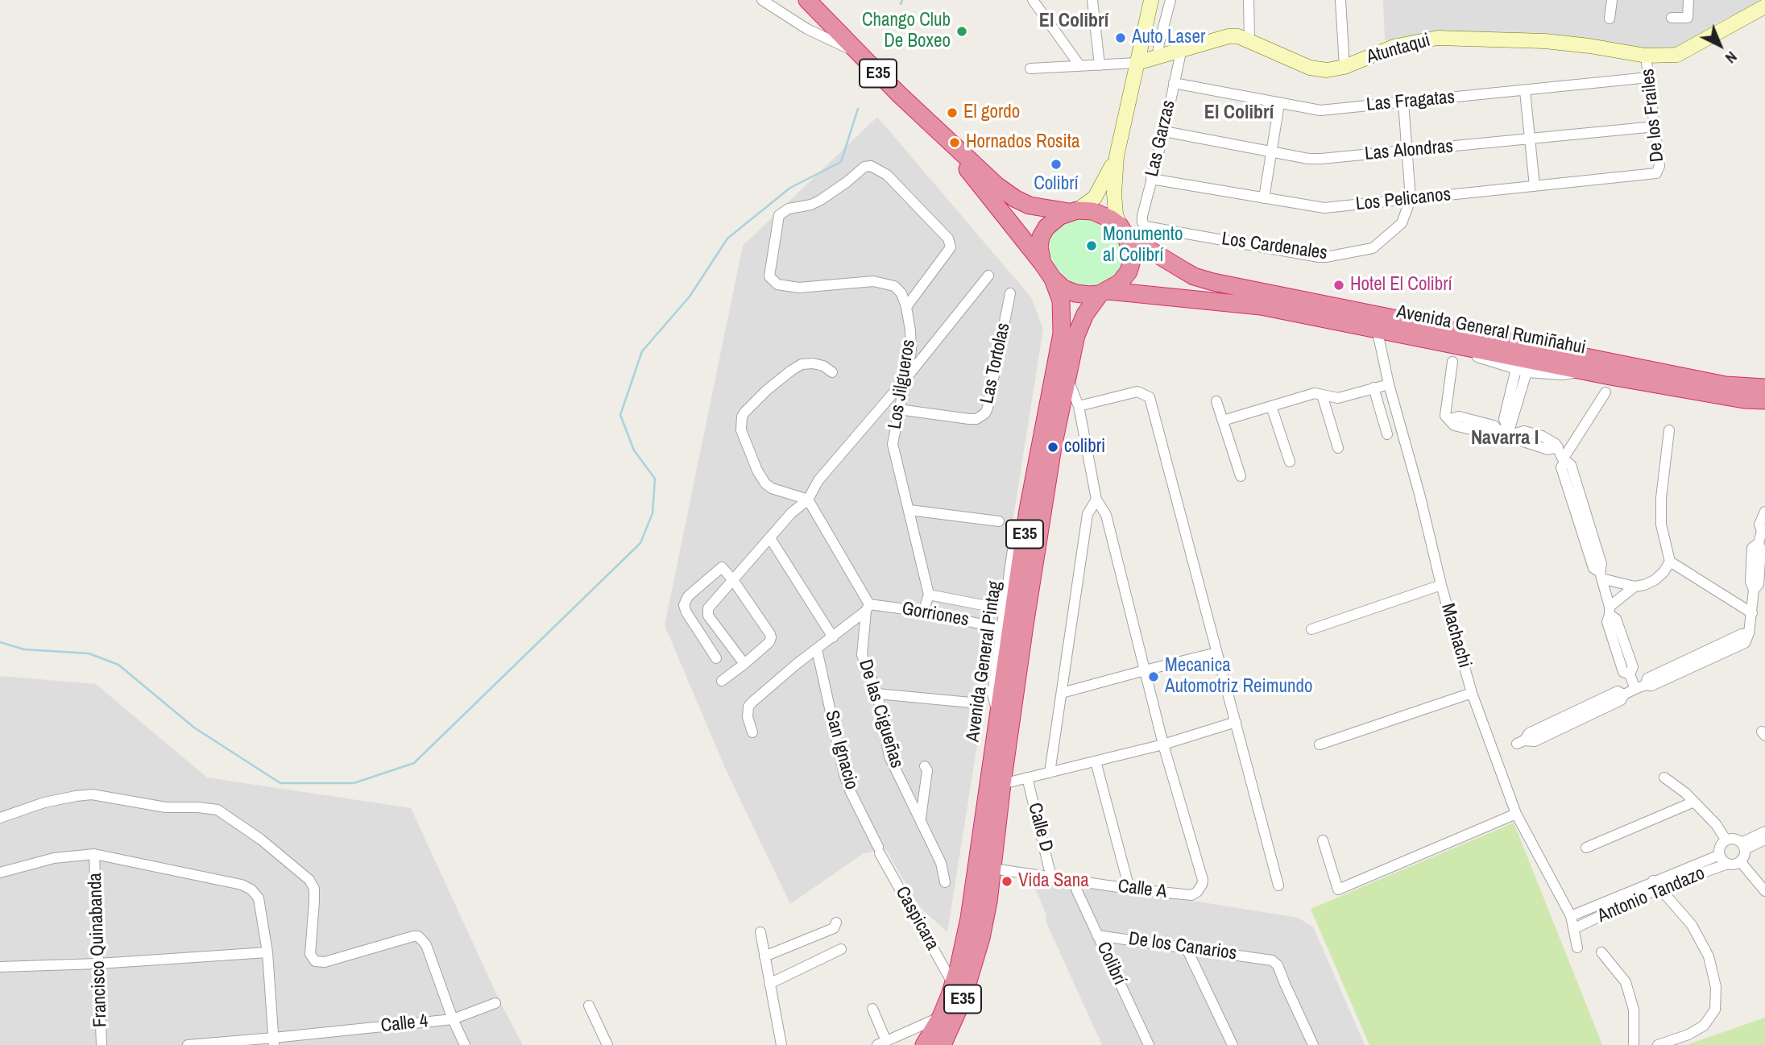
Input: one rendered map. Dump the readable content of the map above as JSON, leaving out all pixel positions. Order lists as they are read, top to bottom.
{
  "streets": {
    "highway": ["E35", "Avenida General Rumiñahui", "Avenida General Pintag"],
    "street": [
      "Atuntaqui",
      "Las Fragatas",
      "De los Frailes",
      "Las Garzas",
      "Las Alondras",
      "Los Pelicanos",
      "Los Cardenales",
      "Las Tortolas",
      "Los Jilgueros",
      "Gorriones",
      "Machachi",
      "De las Cigueñas",
      "San Ignacio",
      "Calle D",
      "Calle A",
      "Antonio Tandazo",
      "Caspicara",
      "De los Canarios",
      "Francisco Quinabanda",
      "Colibrí",
      "Calle 4"
    ]
  },
  "crossings": [
    ["Atuntaqui", "De los Frailes"],
    ["Atuntaqui", "Las Garzas"],
    ["E35", "Avenida General Rumiñahui"],
    ["E35", "Avenida General Pintag"],
    ["Las Fragatas", "De los Frailes"],
    ["Las Fragatas", "Las Garzas"],
    ["De los Frailes", "Las Alondras"],
    ["De los Frailes", "Los Pelicanos"],
    ["Las Garzas", "Las Alondras"],
    ["Las Garzas", "Los Pelicanos"],
    ["Las Garzas", "Los Cardenales"],
    ["Los Pelicanos", "Los Cardenales"],
    ["Avenida General Rumiñahui", "Machachi"],
    ["Avenida General Rumiñahui", "Avenida General Pintag"],
    ["Las Tortolas", "Los Jilgueros"],
    ["Gorriones", "De las Cigueñas"],
    ["Machachi", "Antonio Tandazo"],
    ["Avenida General Pintag", "Calle A"],
    ["Avenida General Pintag", "Caspicara"],
    ["San Ignacio", "Caspicara"],
    ["Calle D", "Calle A"],
    ["Calle A", "Colibrí"],
    ["De los Canarios", "Colibrí"]
  ],
  "districts": ["El Colibrí", "El Colibrí", "Navarra I"],
  "places": [
    "Chango Club De Boxeo",
    "Auto Laser",
    "El gordo",
    "Hornados Rosita",
    "Colibrí",
    "Monumento al Colibrí",
    "Hotel El Colibrí",
    "colibri",
    "Mecanica Automotriz Reimundo",
    "Vida Sana"
  ],
  "north": "bottom right"
}
